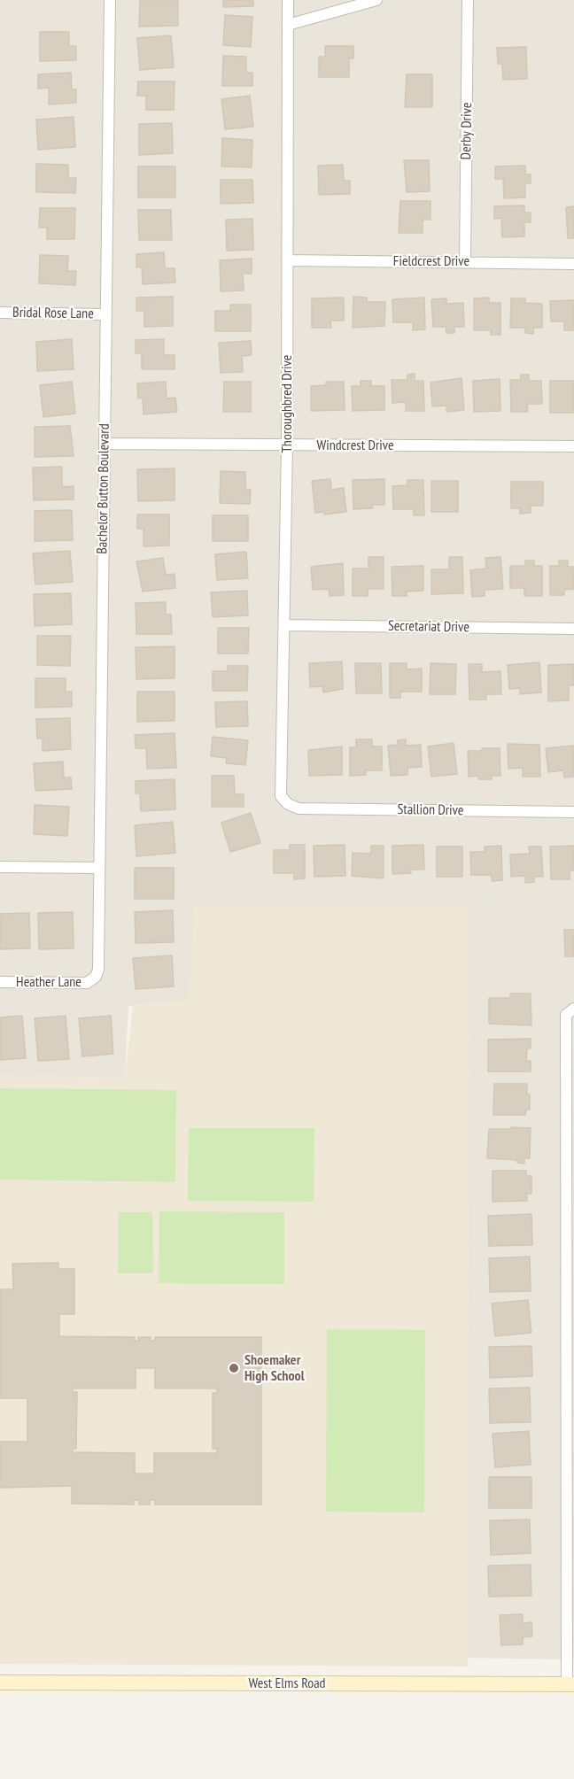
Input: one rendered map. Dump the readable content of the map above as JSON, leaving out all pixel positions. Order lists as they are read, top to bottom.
{
  "streets": {
    "main road": ["West Elms Road"],
    "street": [
      "Derby Drive",
      "Fieldcrest Drive",
      "Bridal Rose Lane",
      "Thoroughbred Drive",
      "Windcrest Drive",
      "Bachelor Button Boulevard",
      "Secretariat Drive",
      "Stallion Drive",
      "Heather Lane"
    ]
  },
  "crossings": [
    ["Derby Drive", "Fieldcrest Drive"],
    ["Fieldcrest Drive", "Thoroughbred Drive"],
    ["Bridal Rose Lane", "Bachelor Button Boulevard"],
    ["Thoroughbred Drive", "Windcrest Drive"],
    ["Thoroughbred Drive", "Secretariat Drive"],
    ["Thoroughbred Drive", "Stallion Drive"],
    ["Windcrest Drive", "Bachelor Button Boulevard"],
    ["Bachelor Button Boulevard", "Heather Lane"]
  ],
  "places": ["Shoemaker High School"]
}
